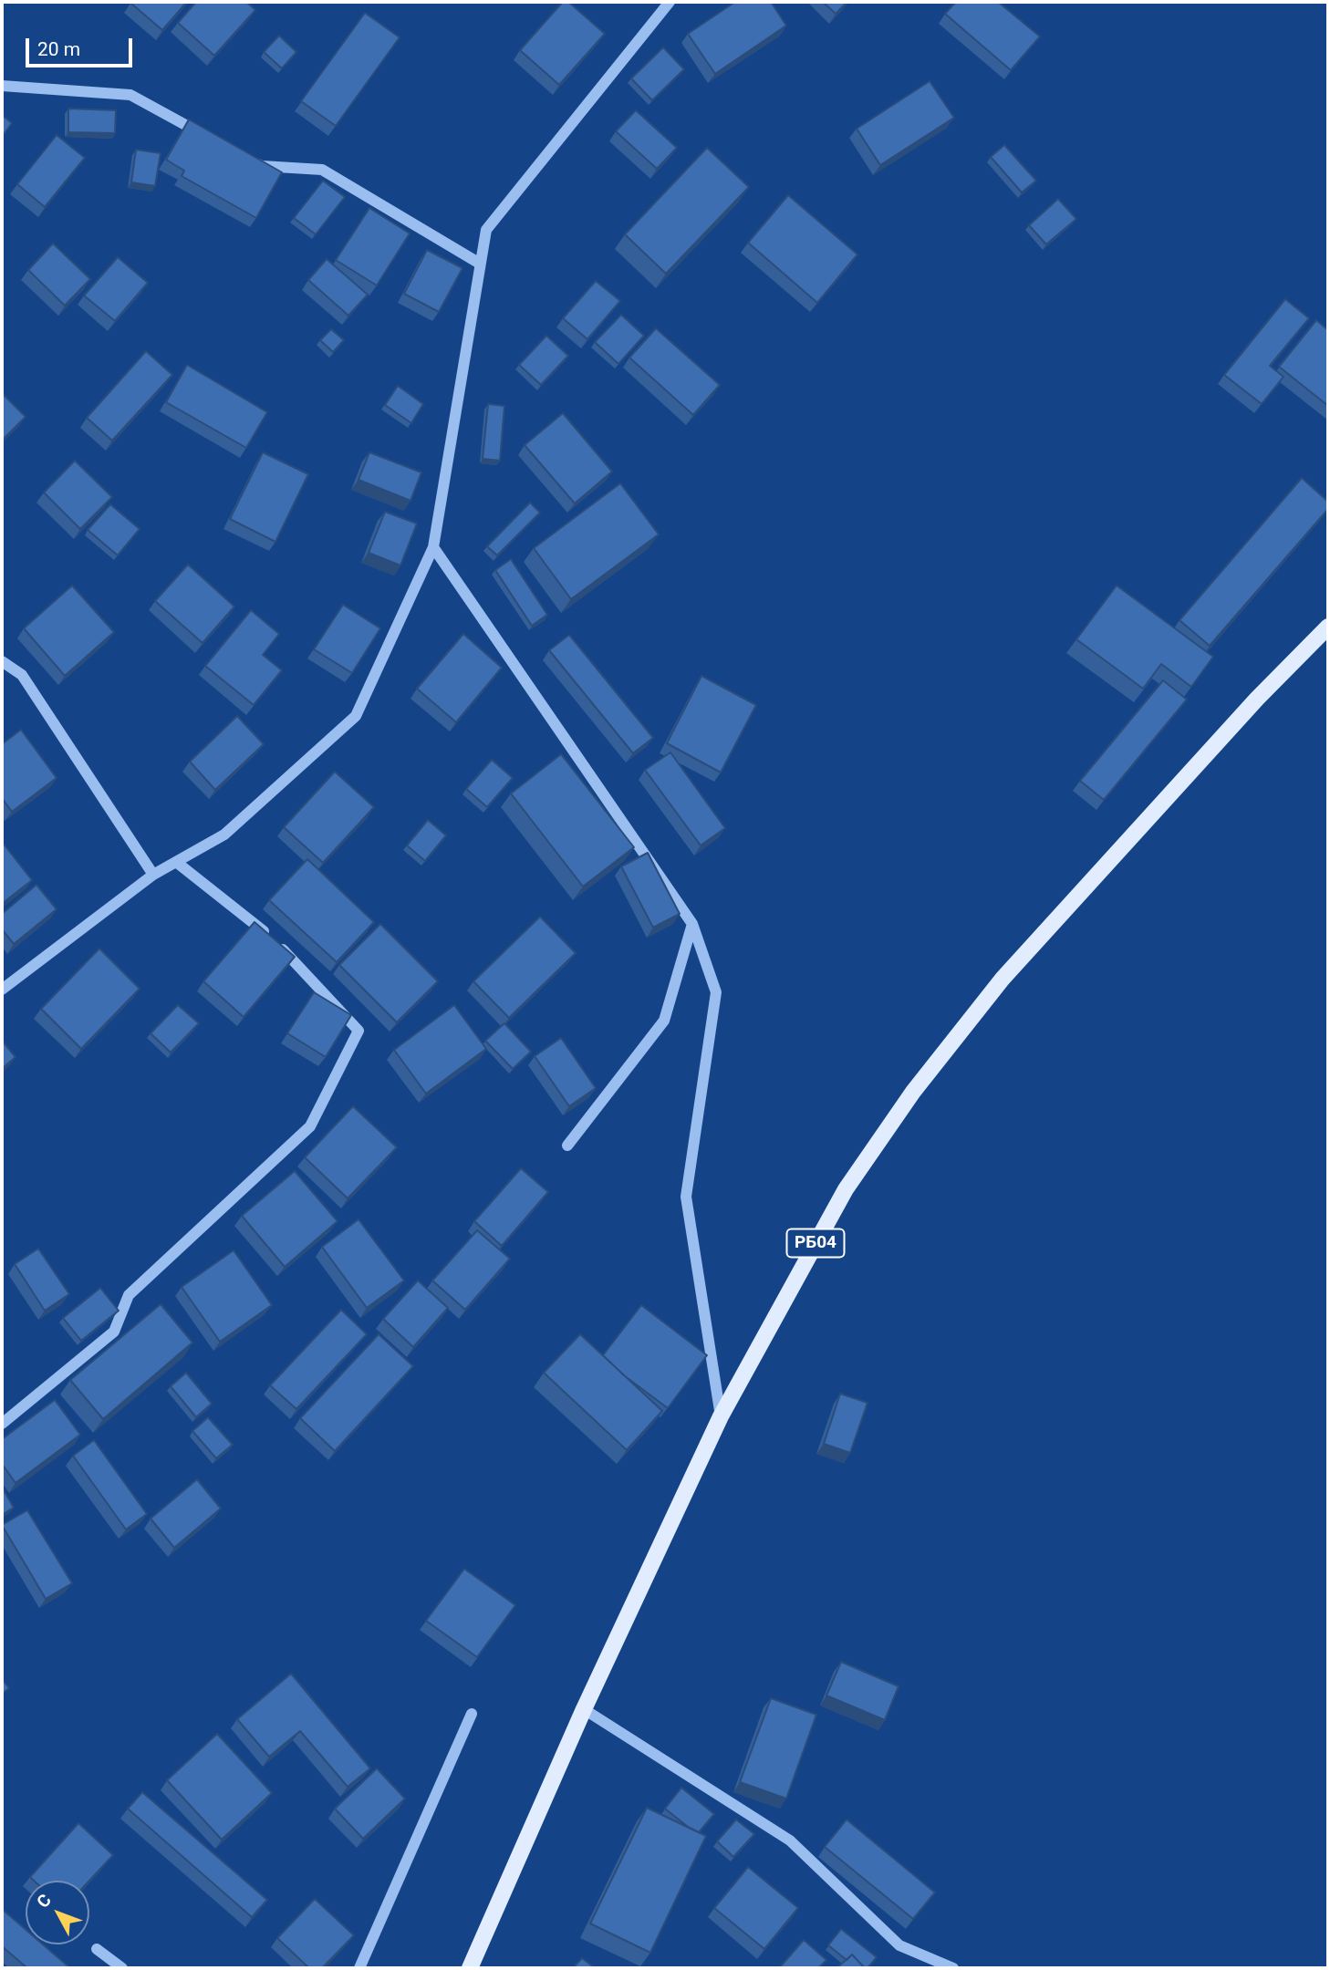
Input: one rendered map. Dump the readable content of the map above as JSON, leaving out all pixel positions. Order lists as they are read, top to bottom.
{
  "streets": {
    "main road": ["РБ04"]
  },
  "scale_bar": "20 m",
  "north": "top left"
}
